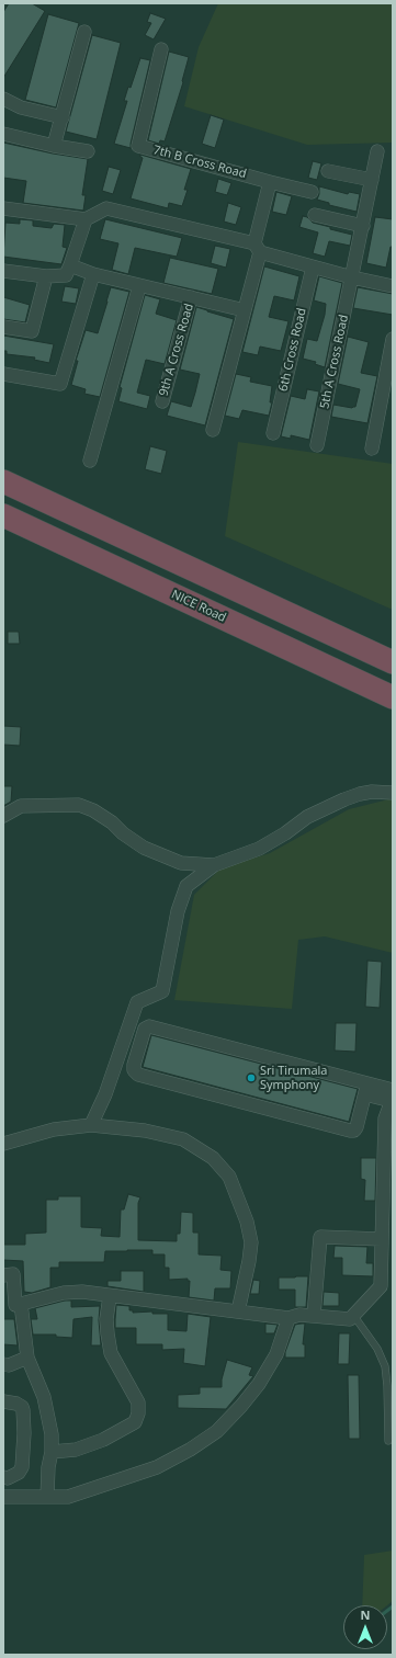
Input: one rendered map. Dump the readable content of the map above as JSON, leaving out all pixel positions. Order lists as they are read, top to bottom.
{
  "streets": {
    "highway": ["NICE Road"],
    "street": [
      "7th B Cross Road",
      "9th A Cross Road",
      "6th Cross Road",
      "5th A Cross Road"
    ]
  },
  "places": ["Sri Tirumala Symphony"],
  "north": "top"
}
